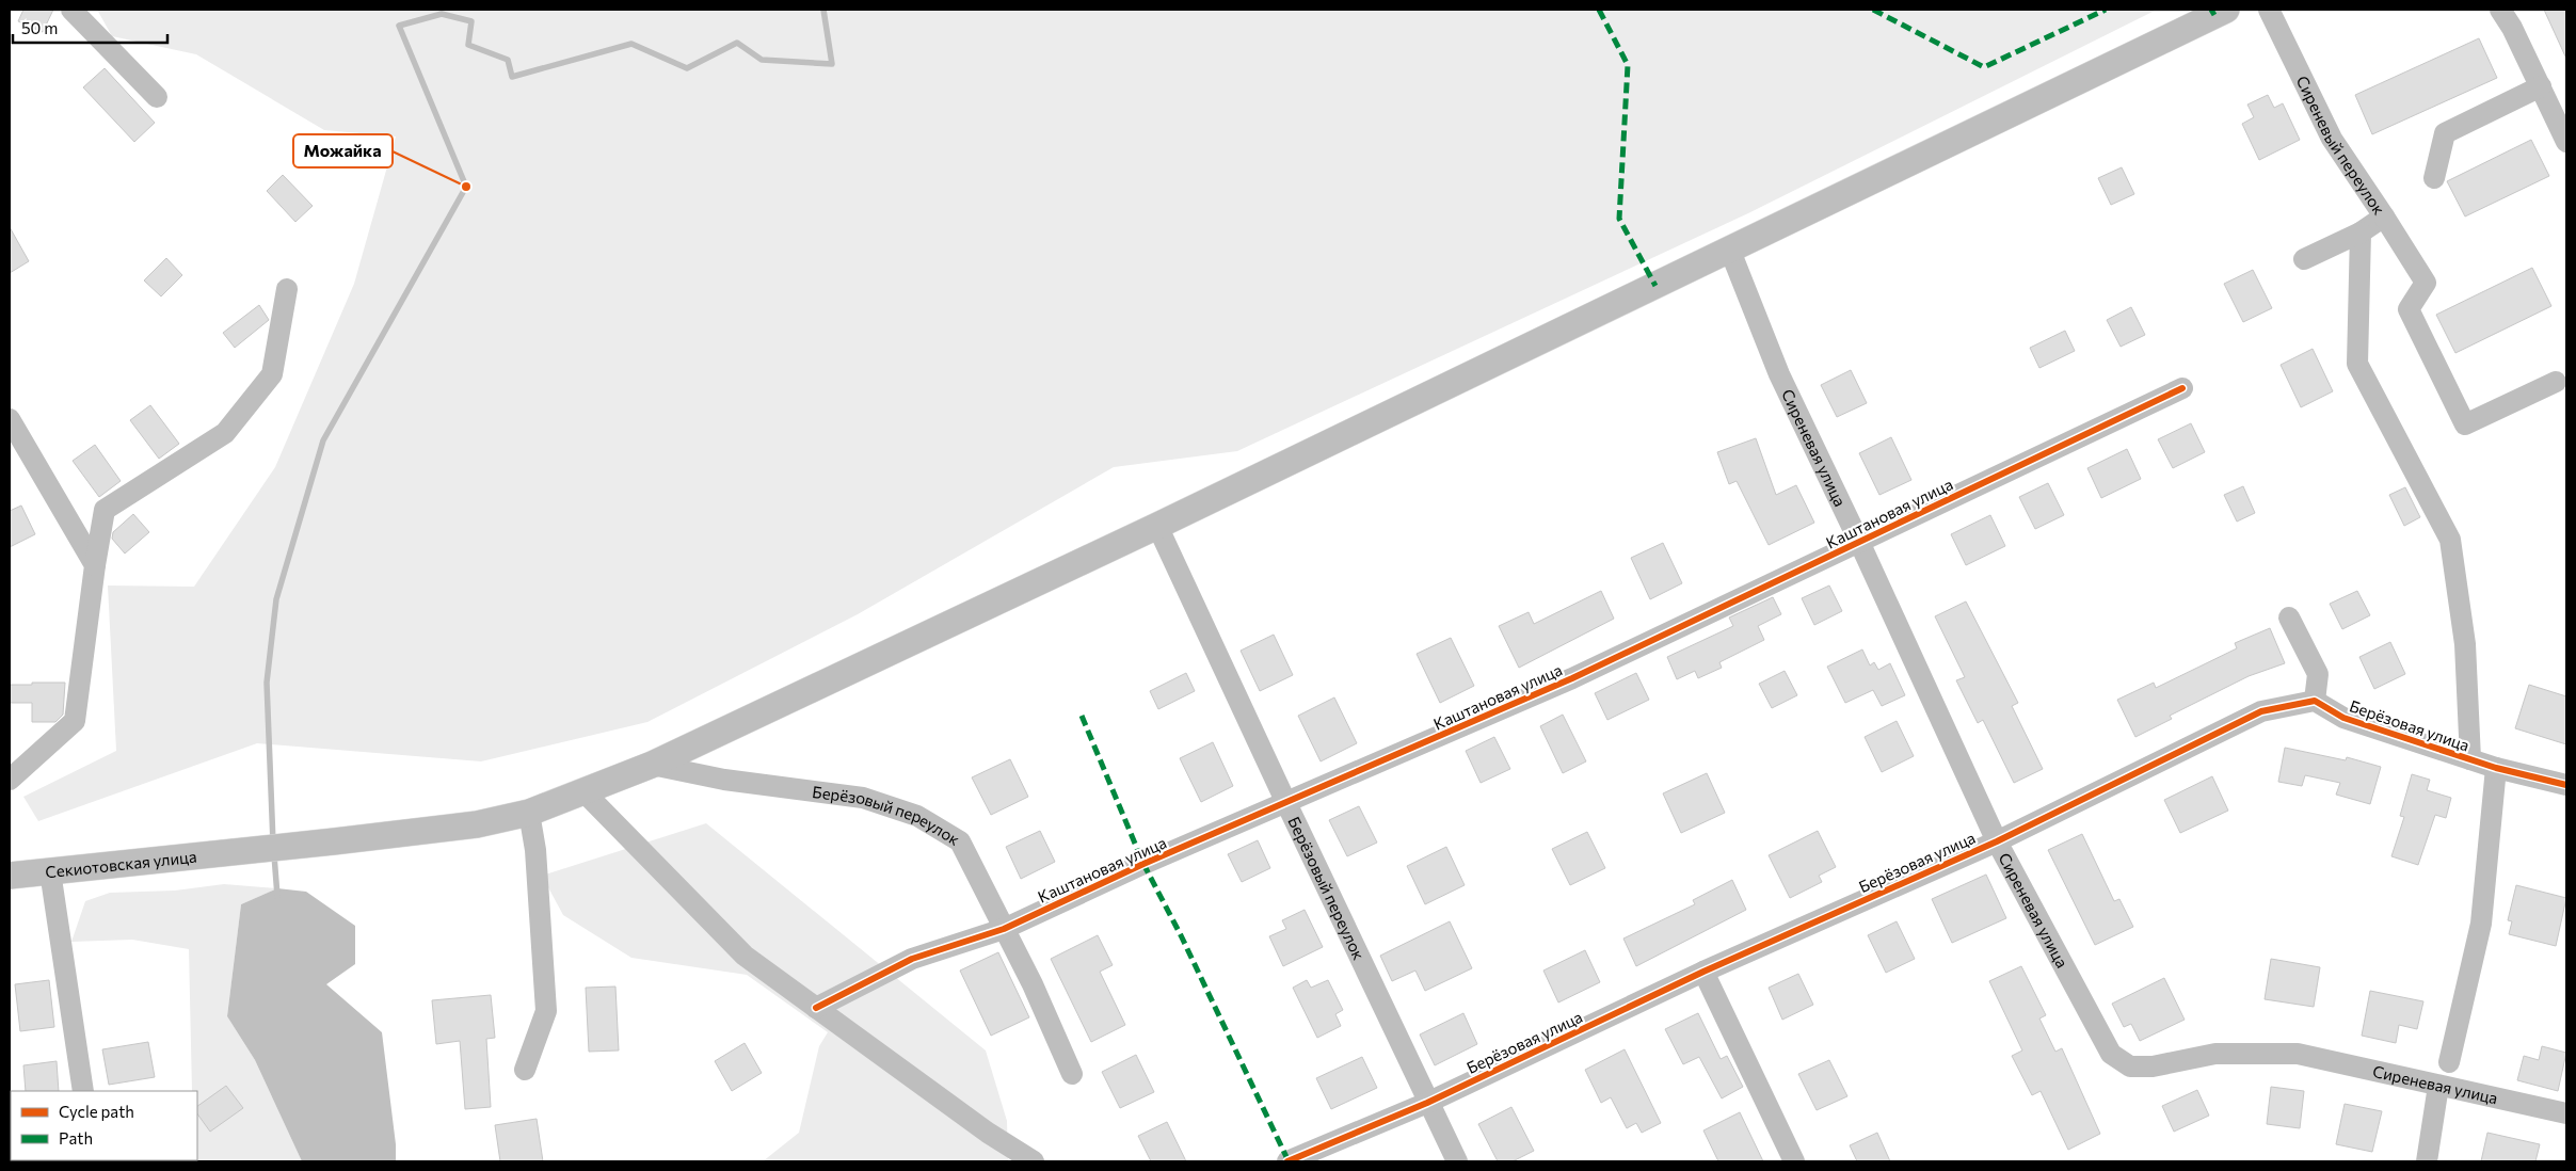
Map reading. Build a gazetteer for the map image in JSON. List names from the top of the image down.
{
  "streets": {
    "main road": ["Секиотовская улица"],
    "street": [
      "Сиреневый переулок",
      "Сиреневая улица",
      "Каштановая улица",
      "Берёзовая улица",
      "Берёзовый переулок"
    ]
  },
  "crossings": [
    ["Сиреневый переулок", "Берёзовая улица"],
    ["Сиреневая улица", "Каштановая улица"],
    ["Сиреневая улица", "Берёзовая улица"],
    ["Сиреневая улица", "Секиотовская улица"],
    ["Каштановая улица", "Берёзовый переулок"],
    ["Берёзовая улица", "Берёзовый переулок"],
    ["Берёзовый переулок", "Секиотовская улица"]
  ],
  "places": ["Можайка"],
  "legend": ["Cycle path", "Path"],
  "scale_bar": "50 m"
}
